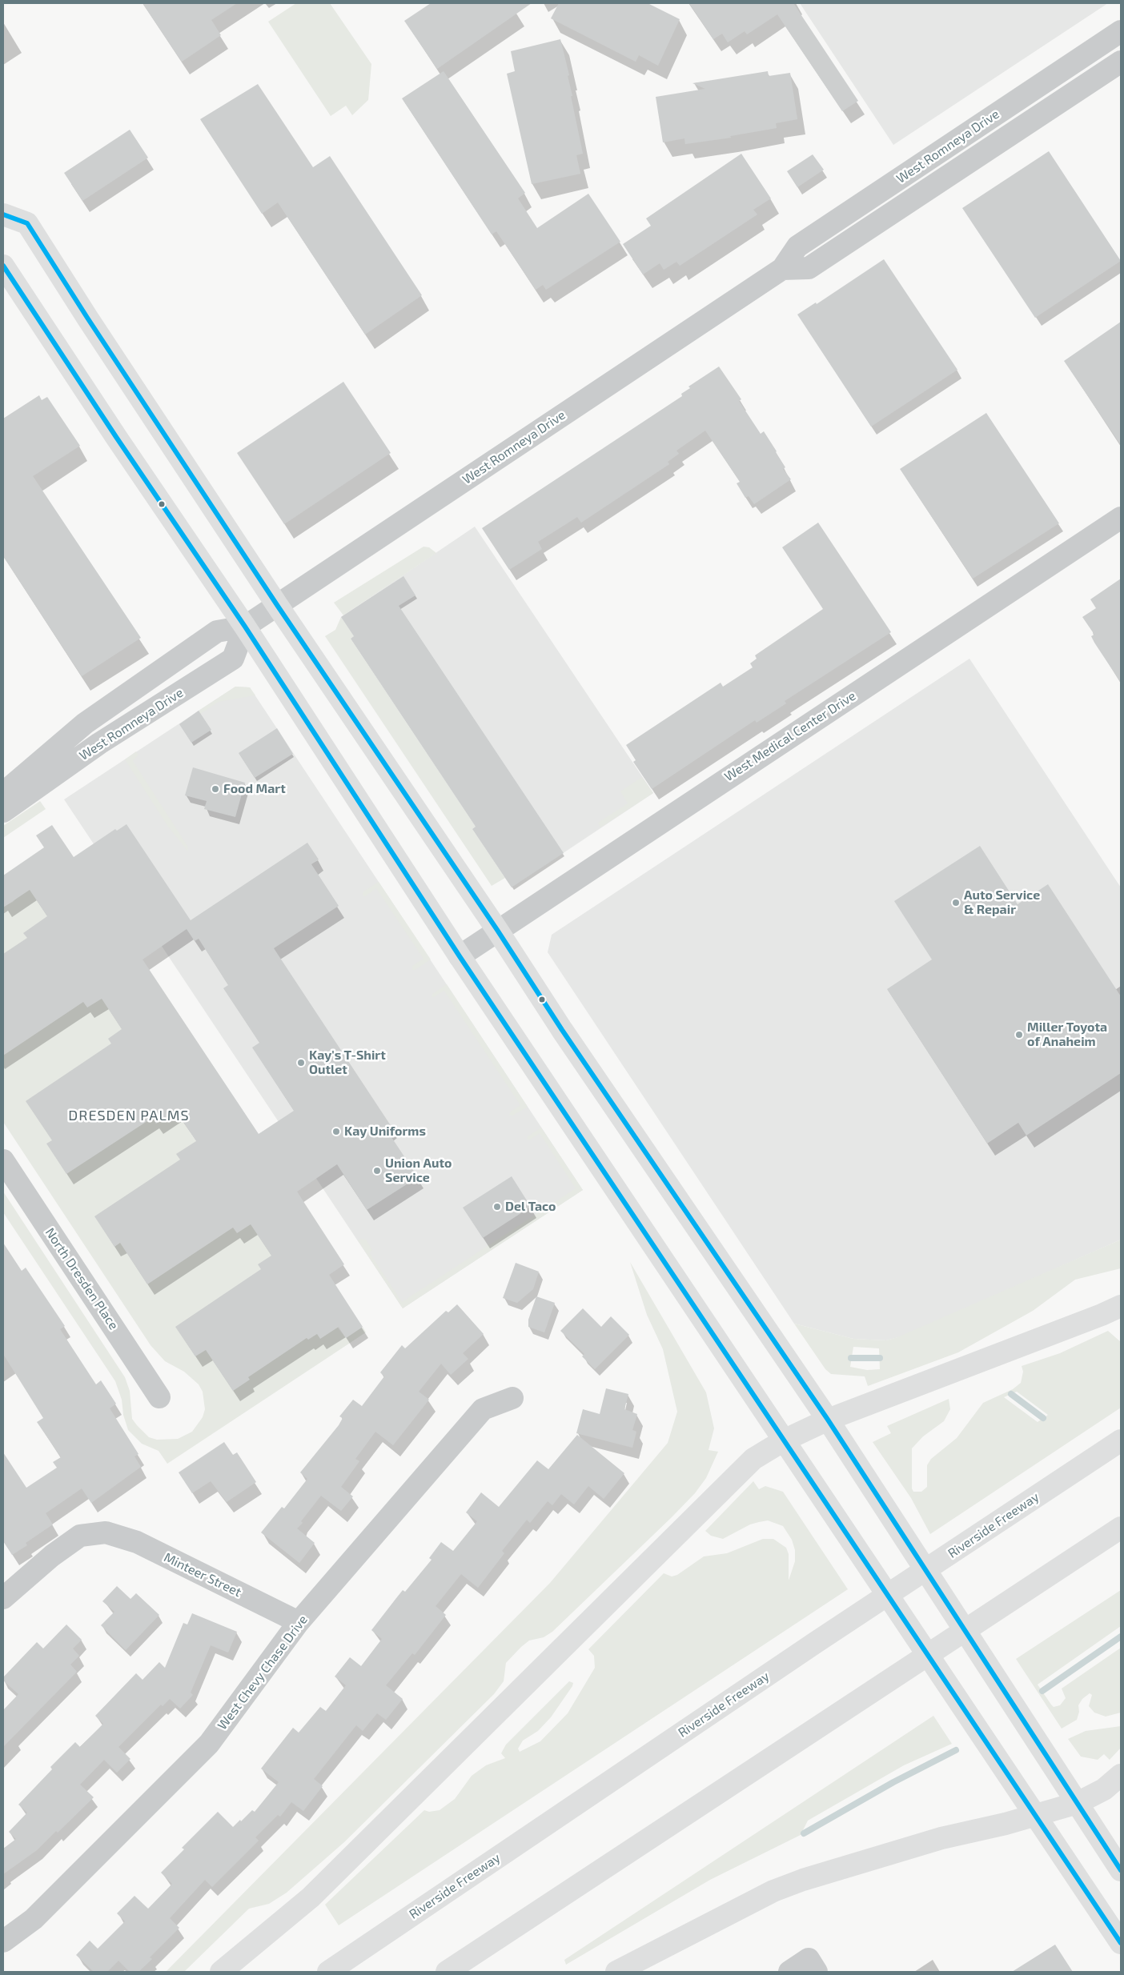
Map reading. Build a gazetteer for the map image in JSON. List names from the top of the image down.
{
  "streets": {
    "main road": ["Riverside Freeway"],
    "street": [
      "West Romneya Drive",
      "West Medical Center Drive",
      "North Dresden Place",
      "Minteer Street",
      "West Chevy Chase Drive"
    ]
  },
  "crossings": [
    ["Minteer Street", "West Chevy Chase Drive"]
  ],
  "districts": ["DRESDEN PALMS"],
  "places": [
    "Food Mart",
    "Auto Service & Repair",
    "Miller Toyota of Anaheim",
    "Kay's T-Shirt Outlet",
    "Kay Uniforms",
    "Union Auto Service",
    "Del Taco"
  ]
}
